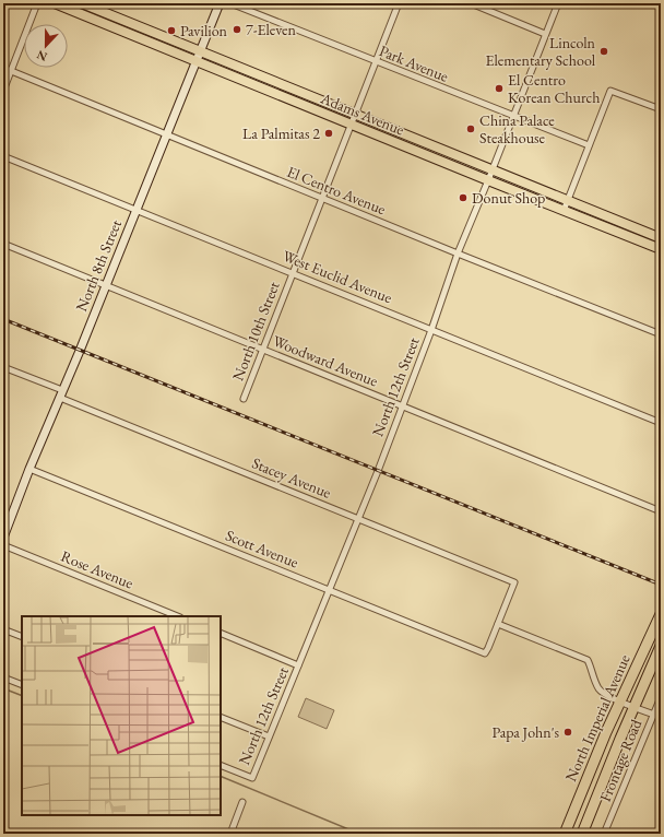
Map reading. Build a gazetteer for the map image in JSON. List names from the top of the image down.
{
  "streets": {
    "highway": ["North Imperial Avenue"],
    "main road": ["Adams Avenue"],
    "street": [
      "Park Avenue",
      "El Centro Avenue",
      "North 8th Street",
      "West Euclid Avenue",
      "North 10th Street",
      "Woodward Avenue",
      "North 12th Street",
      "Stacey Avenue",
      "Scott Avenue",
      "Rose Avenue",
      "Frontage Road"
    ]
  },
  "crossings": [
    ["Park Avenue", "North 10th Street"],
    ["Park Avenue", "North 12th Street"],
    ["Adams Avenue", "North 8th Street"],
    ["Adams Avenue", "North 10th Street"],
    ["Adams Avenue", "North 12th Street"],
    ["El Centro Avenue", "North 8th Street"],
    ["El Centro Avenue", "North 10th Street"],
    ["El Centro Avenue", "North 12th Street"],
    ["North 8th Street", "West Euclid Avenue"],
    ["North 8th Street", "Woodward Avenue"],
    ["North 8th Street", "Stacey Avenue"],
    ["North 8th Street", "Scott Avenue"],
    ["West Euclid Avenue", "North 10th Street"],
    ["West Euclid Avenue", "North 12th Street"],
    ["North 10th Street", "Woodward Avenue"],
    ["Woodward Avenue", "North 12th Street"],
    ["North 12th Street", "Stacey Avenue"],
    ["North 12th Street", "Scott Avenue"],
    ["Stacey Avenue", "Scott Avenue"]
  ],
  "places": [
    "7-Eleven",
    "Pavilion",
    "Lincoln Elementary School",
    "El Centro Korean Church",
    "China Palace Steakhouse",
    "La Palmitas 2",
    "Donut Shop",
    "Papa John's"
  ],
  "north": "bottom"
}
